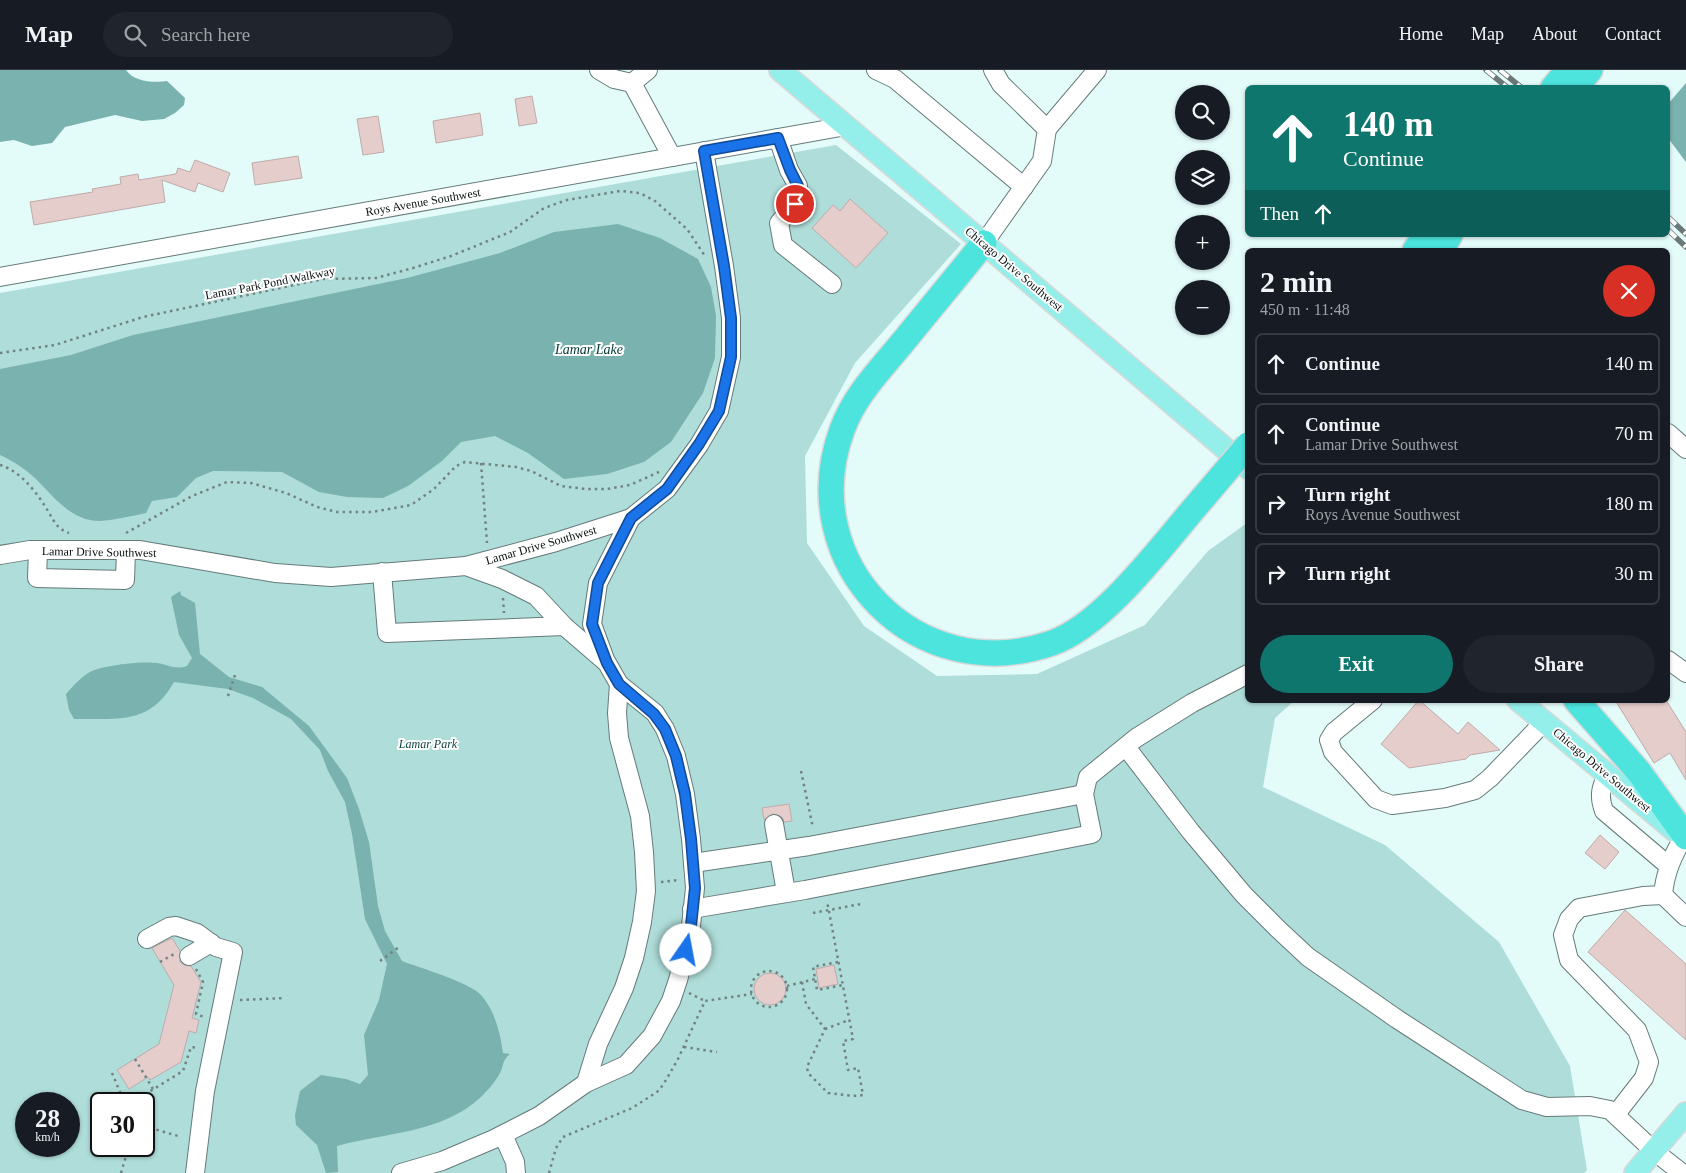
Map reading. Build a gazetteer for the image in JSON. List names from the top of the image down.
{
  "streets": {
    "main road": ["Chicago Drive Southwest"],
    "street": ["Roys Avenue Southwest", "Lamar Drive Southwest"],
    "path": ["Lamar Park Pond Walkway"]
  },
  "crossings": [
    ["Roys Avenue Southwest", "Chicago Drive Southwest"],
    ["Roys Avenue Southwest", "Lamar Drive Southwest"]
  ],
  "water": ["Lamar Lake"],
  "parks": ["Lamar Park"],
  "page": {
    "header": "Map",
    "search": "Search here",
    "nav": [
      "Home",
      "Map",
      "About",
      "Contact"
    ],
    "map_buttons": ["+", "−"],
    "turn": ["140 m", "Continue"],
    "then": "Then",
    "heading": ["2 min", "450 m · 11:48"],
    "list": [
      {
        "name": "Continue",
        "value": "140 m"
      },
      {
        "name": "Continue",
        "note": "Lamar Drive Southwest",
        "value": "70 m"
      },
      {
        "name": "Turn right",
        "note": "Roys Avenue Southwest",
        "value": "180 m"
      },
      {
        "name": "Turn right",
        "value": "30 m"
      }
    ],
    "buttons": ["Exit", "Share"],
    "speed": "28 km/h",
    "limit": "30"
  }
}
